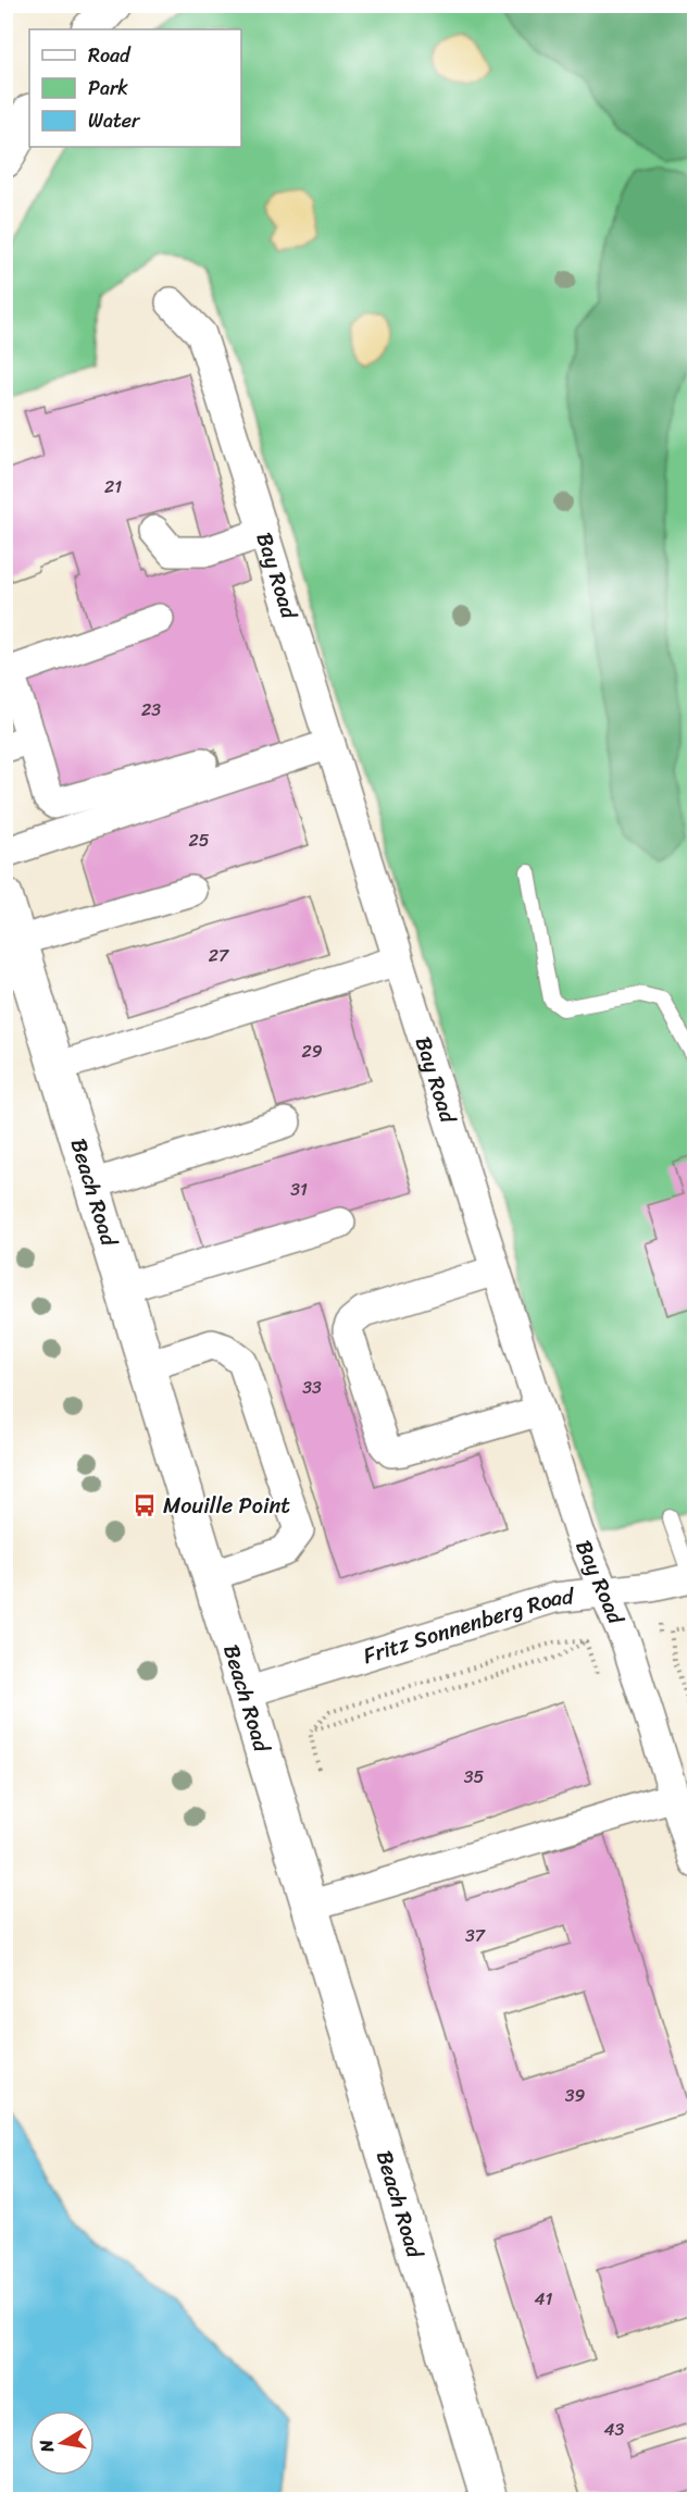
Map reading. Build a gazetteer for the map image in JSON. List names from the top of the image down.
{
  "streets": {
    "street": ["Bay Road", "Beach Road", "Fritz Sonnenberg Road"]
  },
  "crossings": [
    ["Bay Road", "Fritz Sonnenberg Road"],
    ["Beach Road", "Fritz Sonnenberg Road"]
  ],
  "places": {
    "bus stop": ["Mouille Point"]
  },
  "house_numbers": [
    "21",
    "23",
    "25",
    "27",
    "29",
    "31",
    "33",
    "35",
    "37",
    "39",
    "41",
    "43"
  ],
  "legend": ["Road", "Park", "Water"],
  "north": "left"
}
